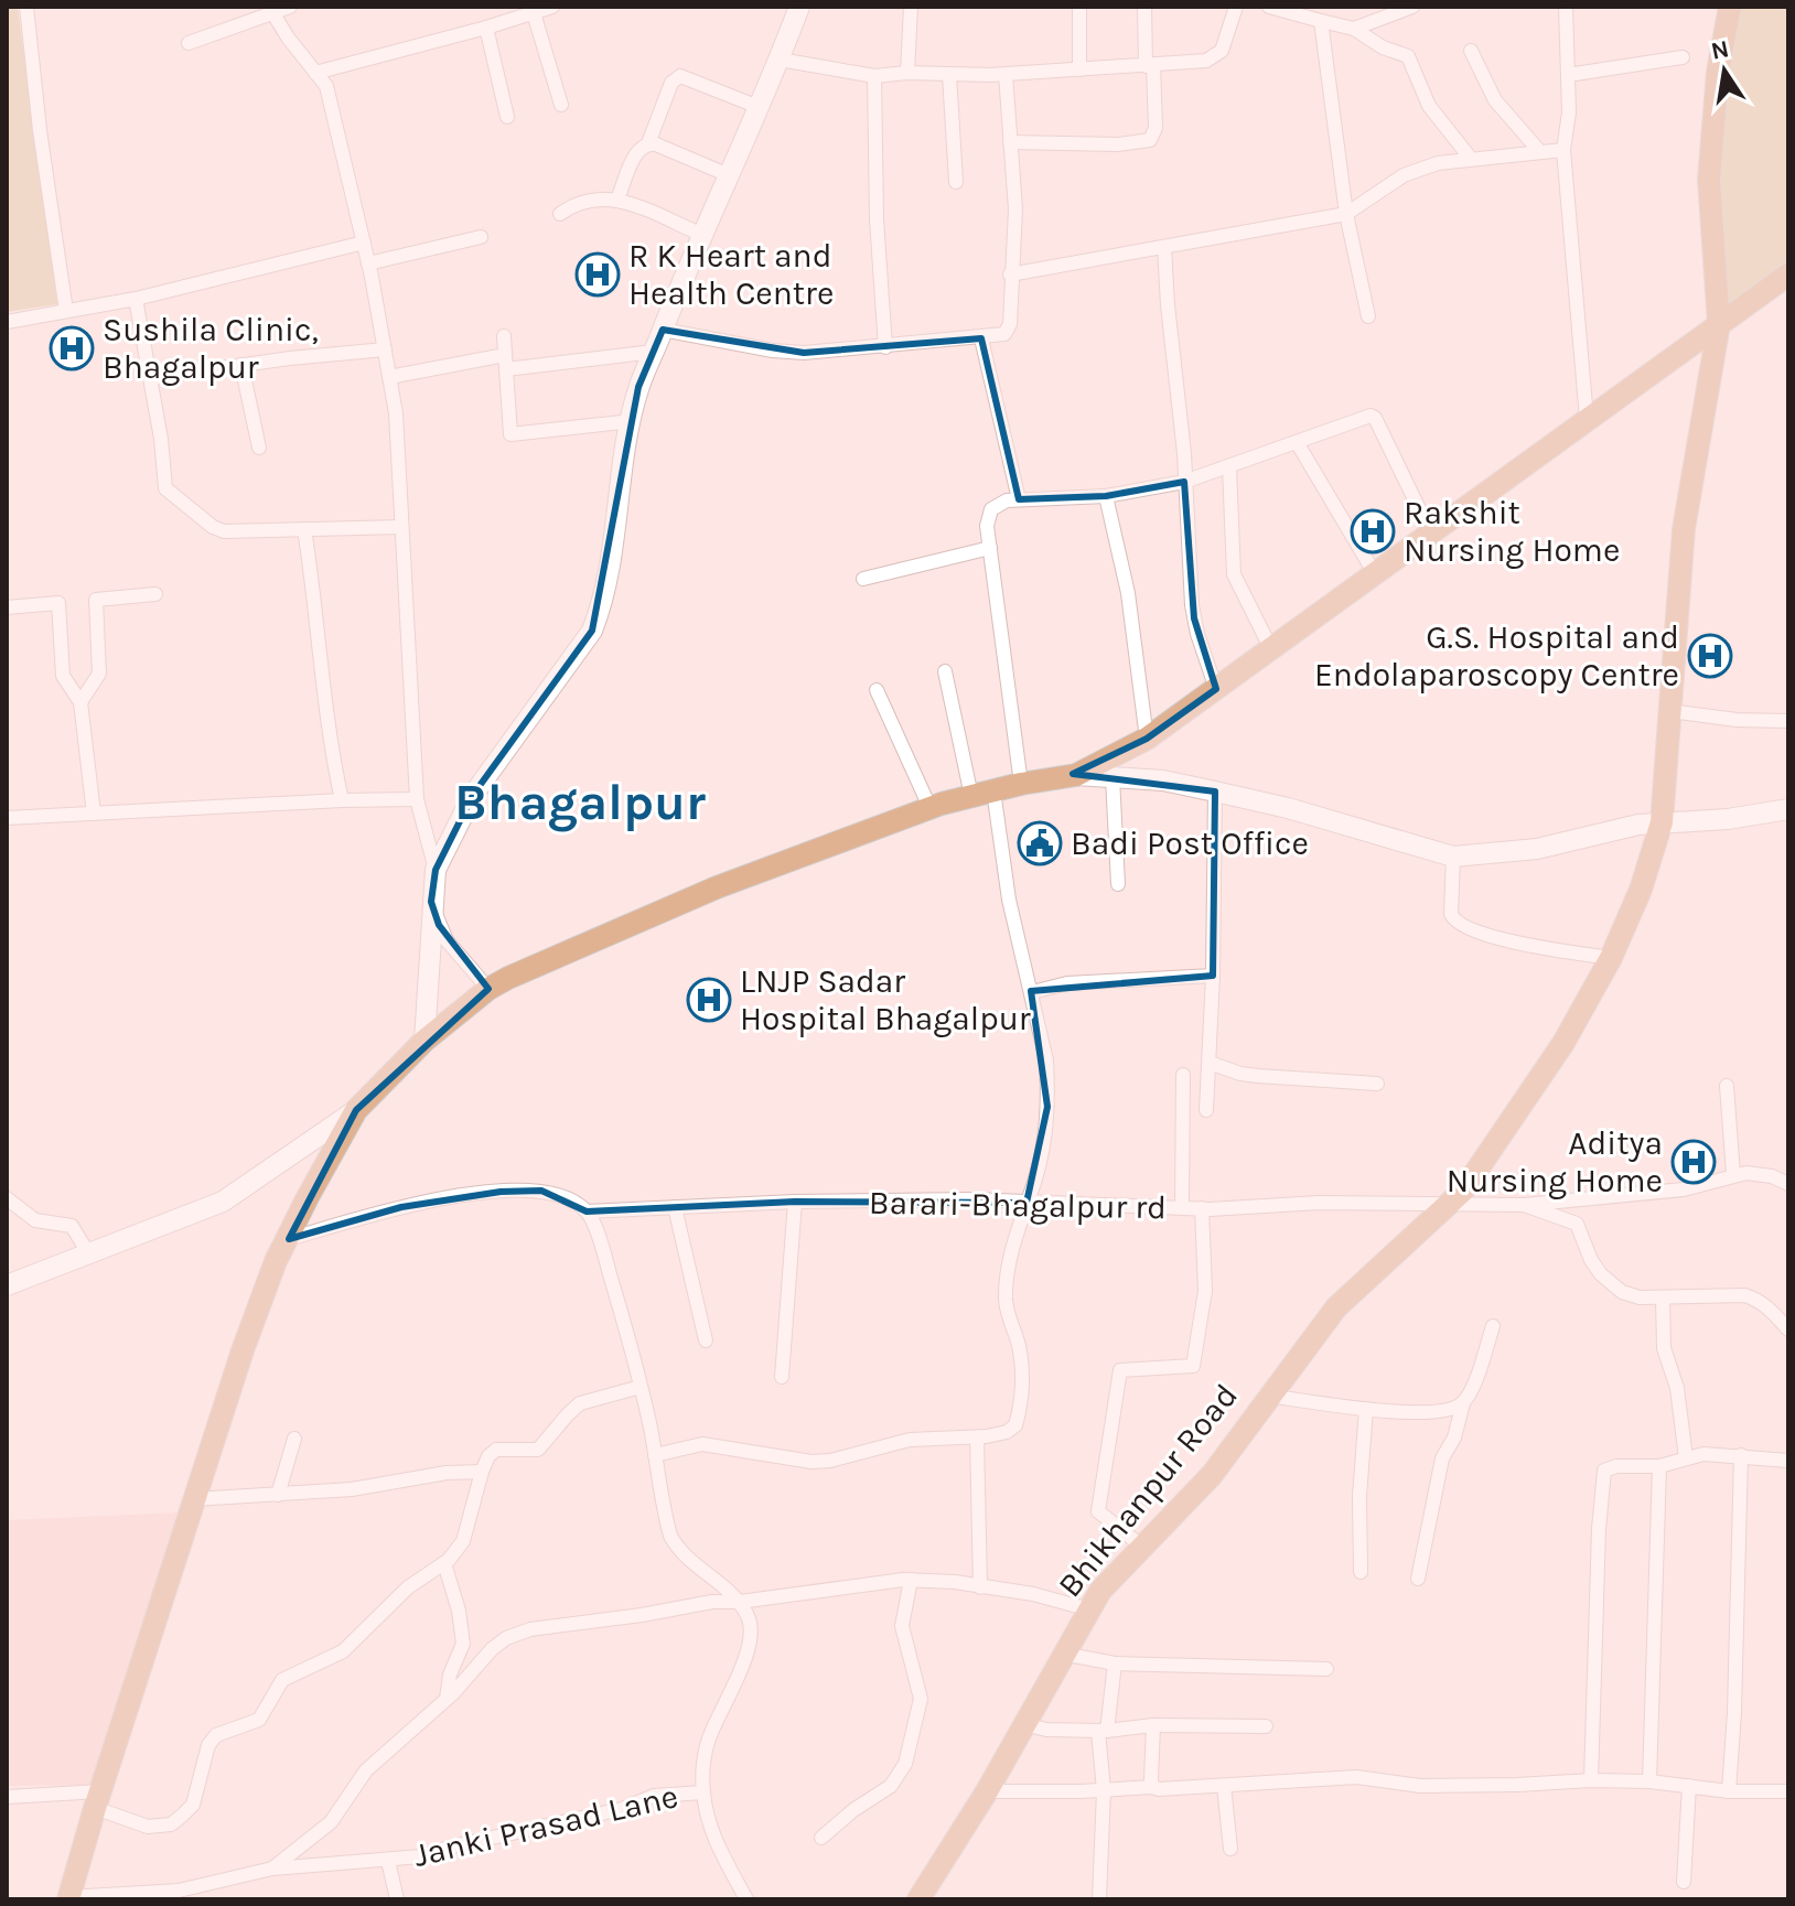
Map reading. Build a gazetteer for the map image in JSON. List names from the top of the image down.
{
  "streets": {
    "main road": ["Bhikhanpur Road"],
    "street": ["Barari-Bhagalpur rd", "Janki Prasad Lane"]
  },
  "crossings": [
    ["Barari-Bhagalpur rd", "Bhikhanpur Road"]
  ],
  "districts": ["Bhagalpur"],
  "places": {
    "hospital": [
      "R K Heart and Health Centre",
      "Sushila Clinic, Bhagalpur",
      "Rakshit Nursing Home",
      "G.S. Hospital and Endolaparoscopy Centre",
      "LNJP Sadar Hospital Bhagalpur",
      "Aditya Nursing Home"
    ],
    "public building": ["Badi Post Office"]
  },
  "north": "top"
}
